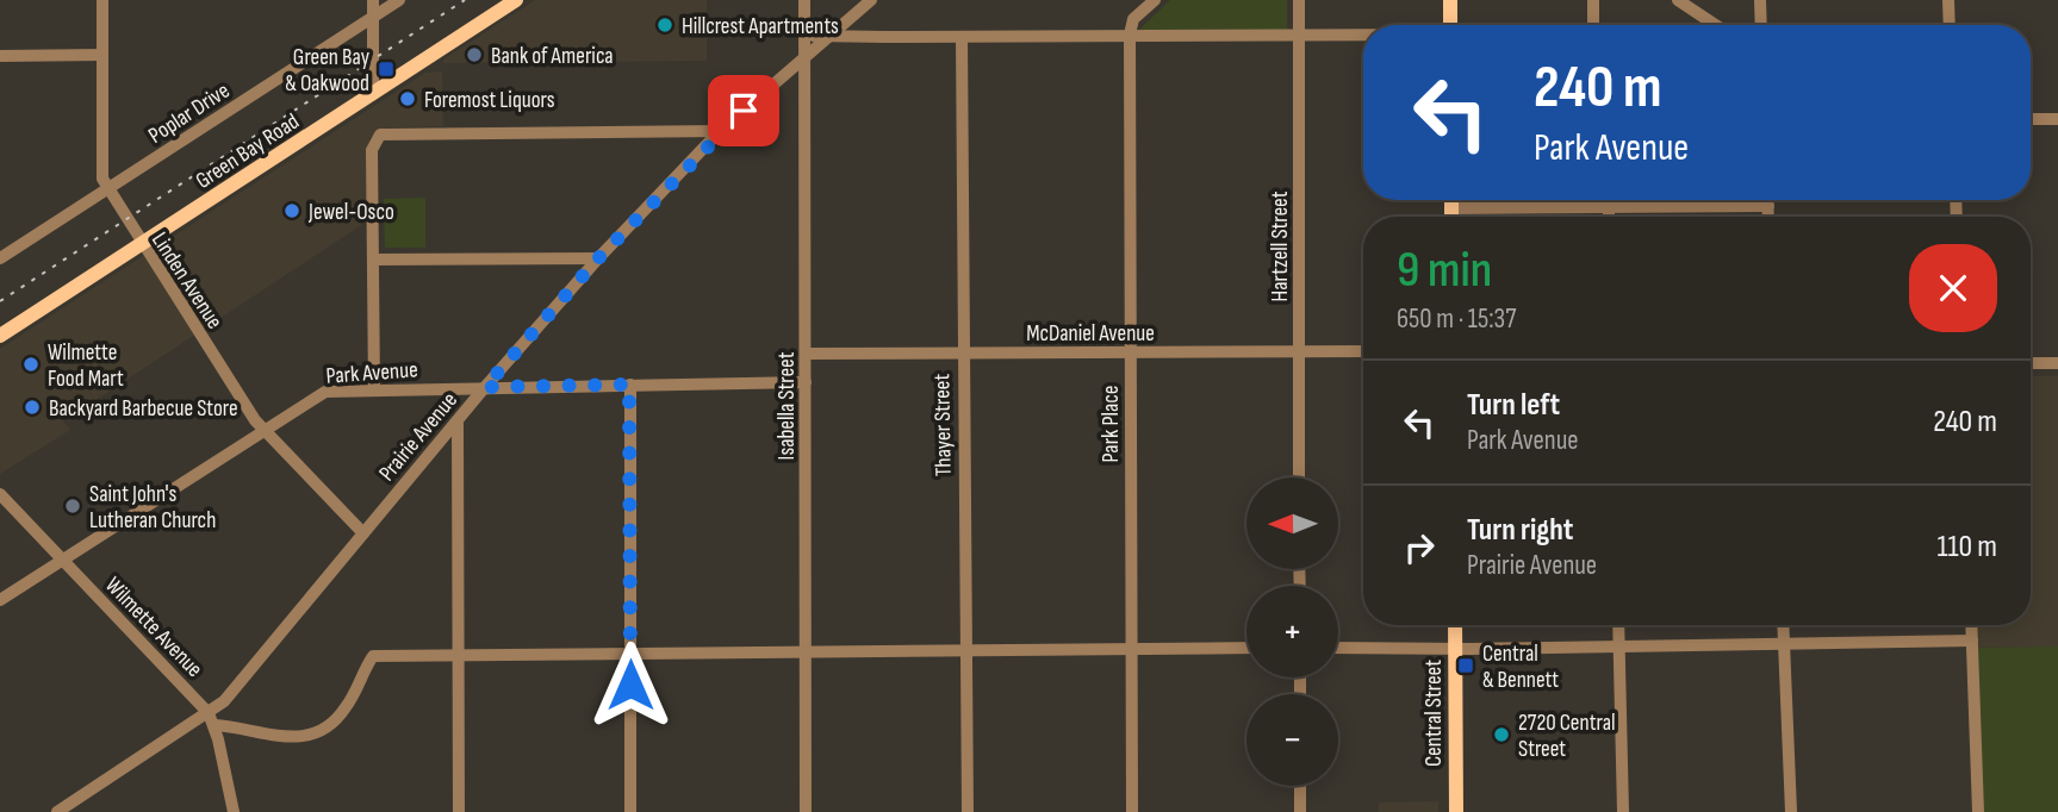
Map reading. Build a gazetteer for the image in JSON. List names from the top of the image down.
{
  "streets": {
    "main road": ["Green Bay Road", "Central Street"],
    "street": [
      "Poplar Drive",
      "Hartzell Street",
      "Linden Avenue",
      "McDaniel Avenue",
      "Park Avenue",
      "Isabella Street",
      "Park Place",
      "Thayer Street",
      "Prairie Avenue",
      "Wilmette Avenue"
    ]
  },
  "crossings": [
    ["Poplar Drive", "Linden Avenue"],
    ["Green Bay Road", "Linden Avenue"],
    ["Hartzell Street", "McDaniel Avenue"],
    ["Linden Avenue", "Park Avenue"],
    ["Linden Avenue", "Prairie Avenue"],
    ["McDaniel Avenue", "Isabella Street"],
    ["McDaniel Avenue", "Park Place"],
    ["McDaniel Avenue", "Thayer Street"],
    ["Park Avenue", "Isabella Street"],
    ["Park Avenue", "Prairie Avenue"],
    ["Park Avenue", "Wilmette Avenue"],
    ["Isabella Street", "Prairie Avenue"],
    ["Prairie Avenue", "Wilmette Avenue"]
  ],
  "places": {
    "other": [
      "Hillcrest Apartments",
      "Bank of America",
      "Foremost Liquors",
      "Jewel-Osco",
      "Wilmette Food Mart",
      "Backyard Barbecue Store",
      "Saint John's Lutheran Church",
      "2720 Central Street"
    ],
    "transit": ["Green Bay & Oakwood", "Central & Bennett"]
  },
  "north": "left",
  "page": {
    "turn": ["240 m", "Park Avenue"],
    "heading": ["9 min", "650 m · 15:37"],
    "list": [
      {
        "name": "Turn left",
        "note": "Park Avenue",
        "value": "240 m"
      },
      {
        "name": "Turn right",
        "note": "Prairie Avenue",
        "value": "110 m"
      }
    ],
    "map_buttons": ["+", "−"]
  }
}
